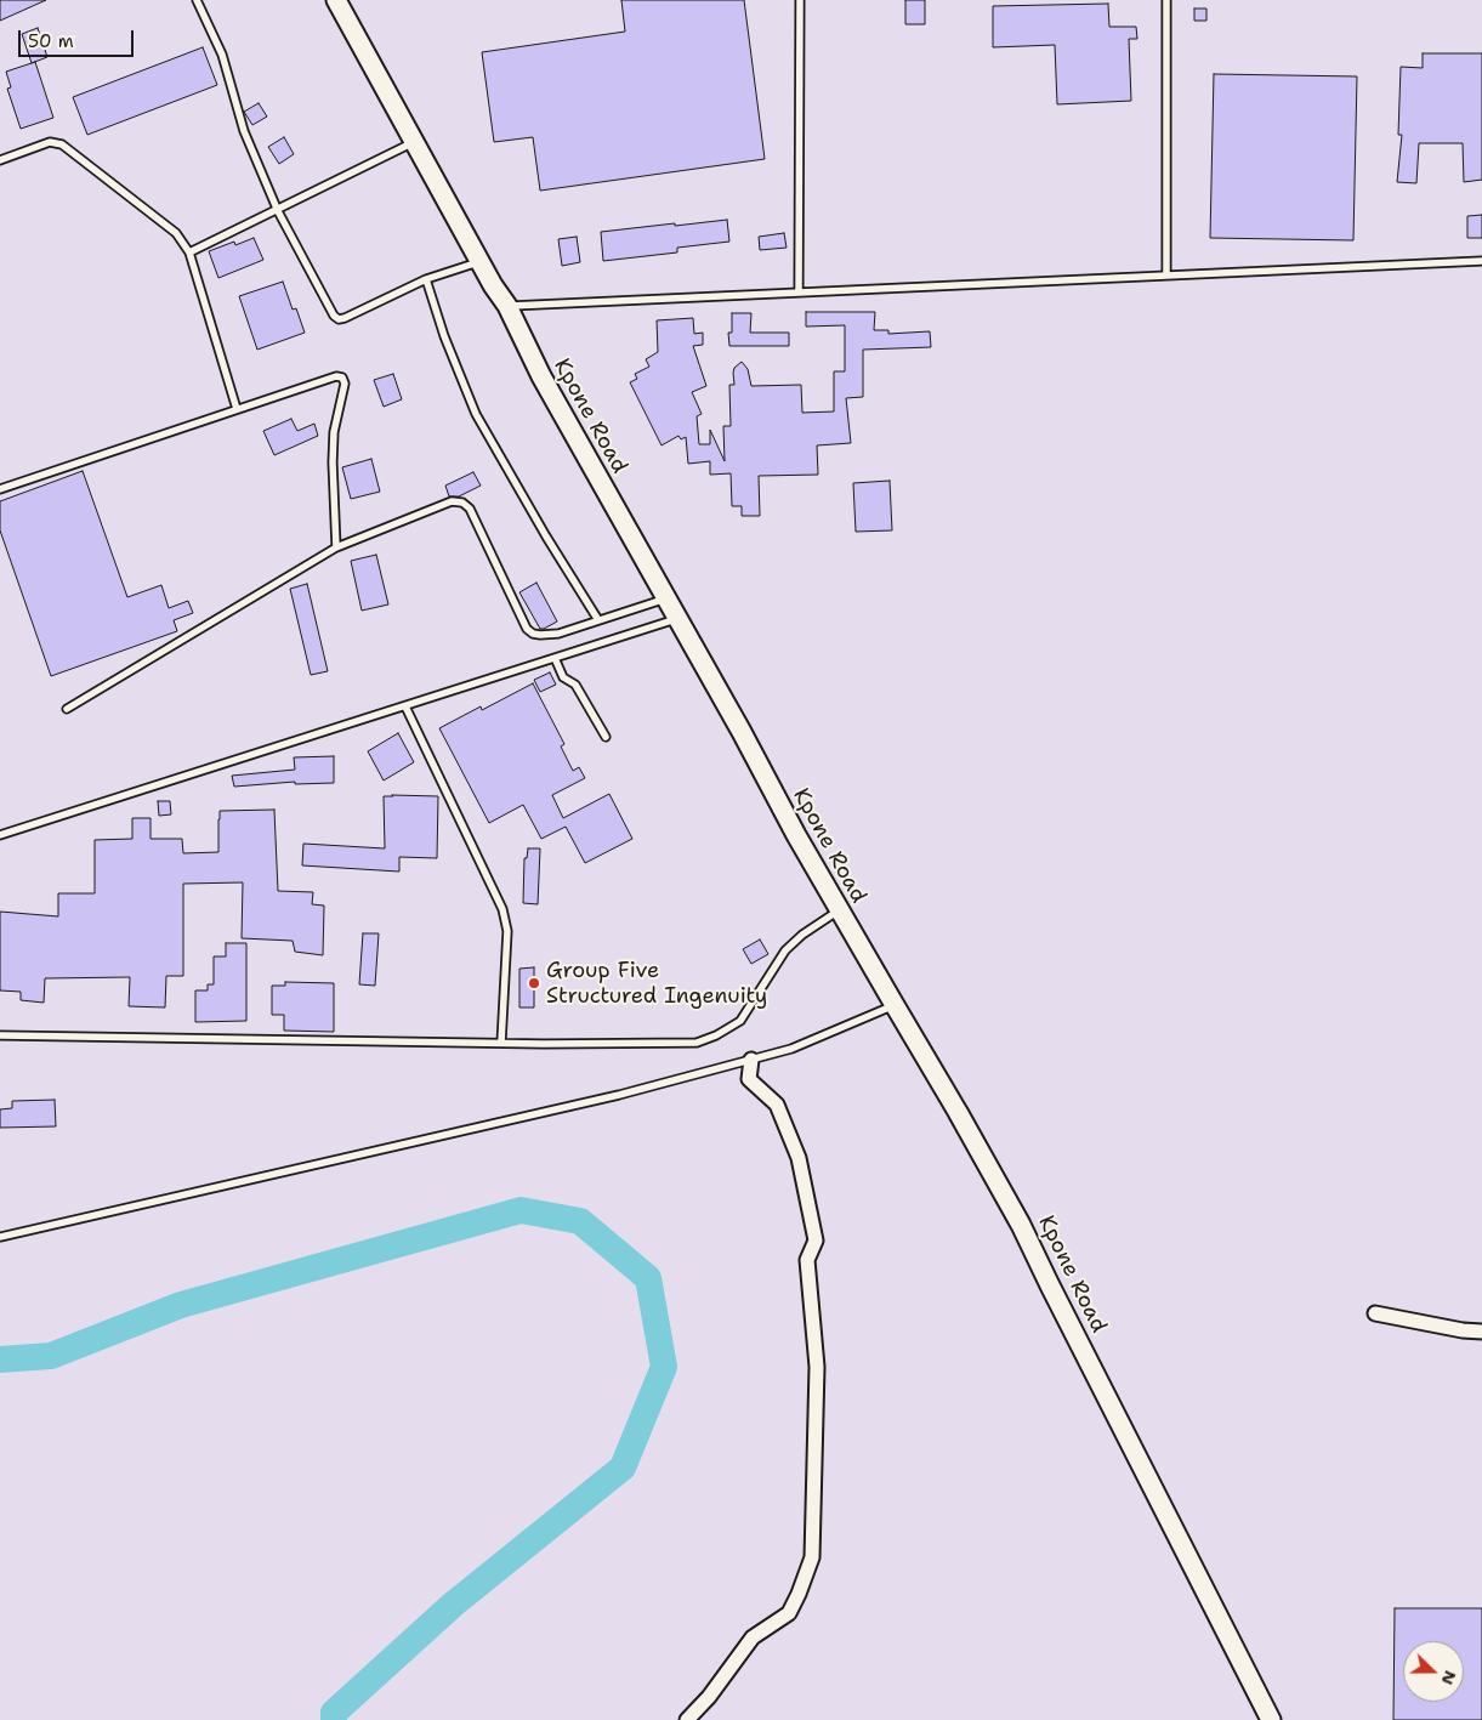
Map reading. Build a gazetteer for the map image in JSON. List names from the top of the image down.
{
  "streets": {
    "main road": ["Kpone Road"]
  },
  "places": ["Group Five Structured Ingenuity"],
  "scale_bar": "50 m",
  "north": "right"
}
